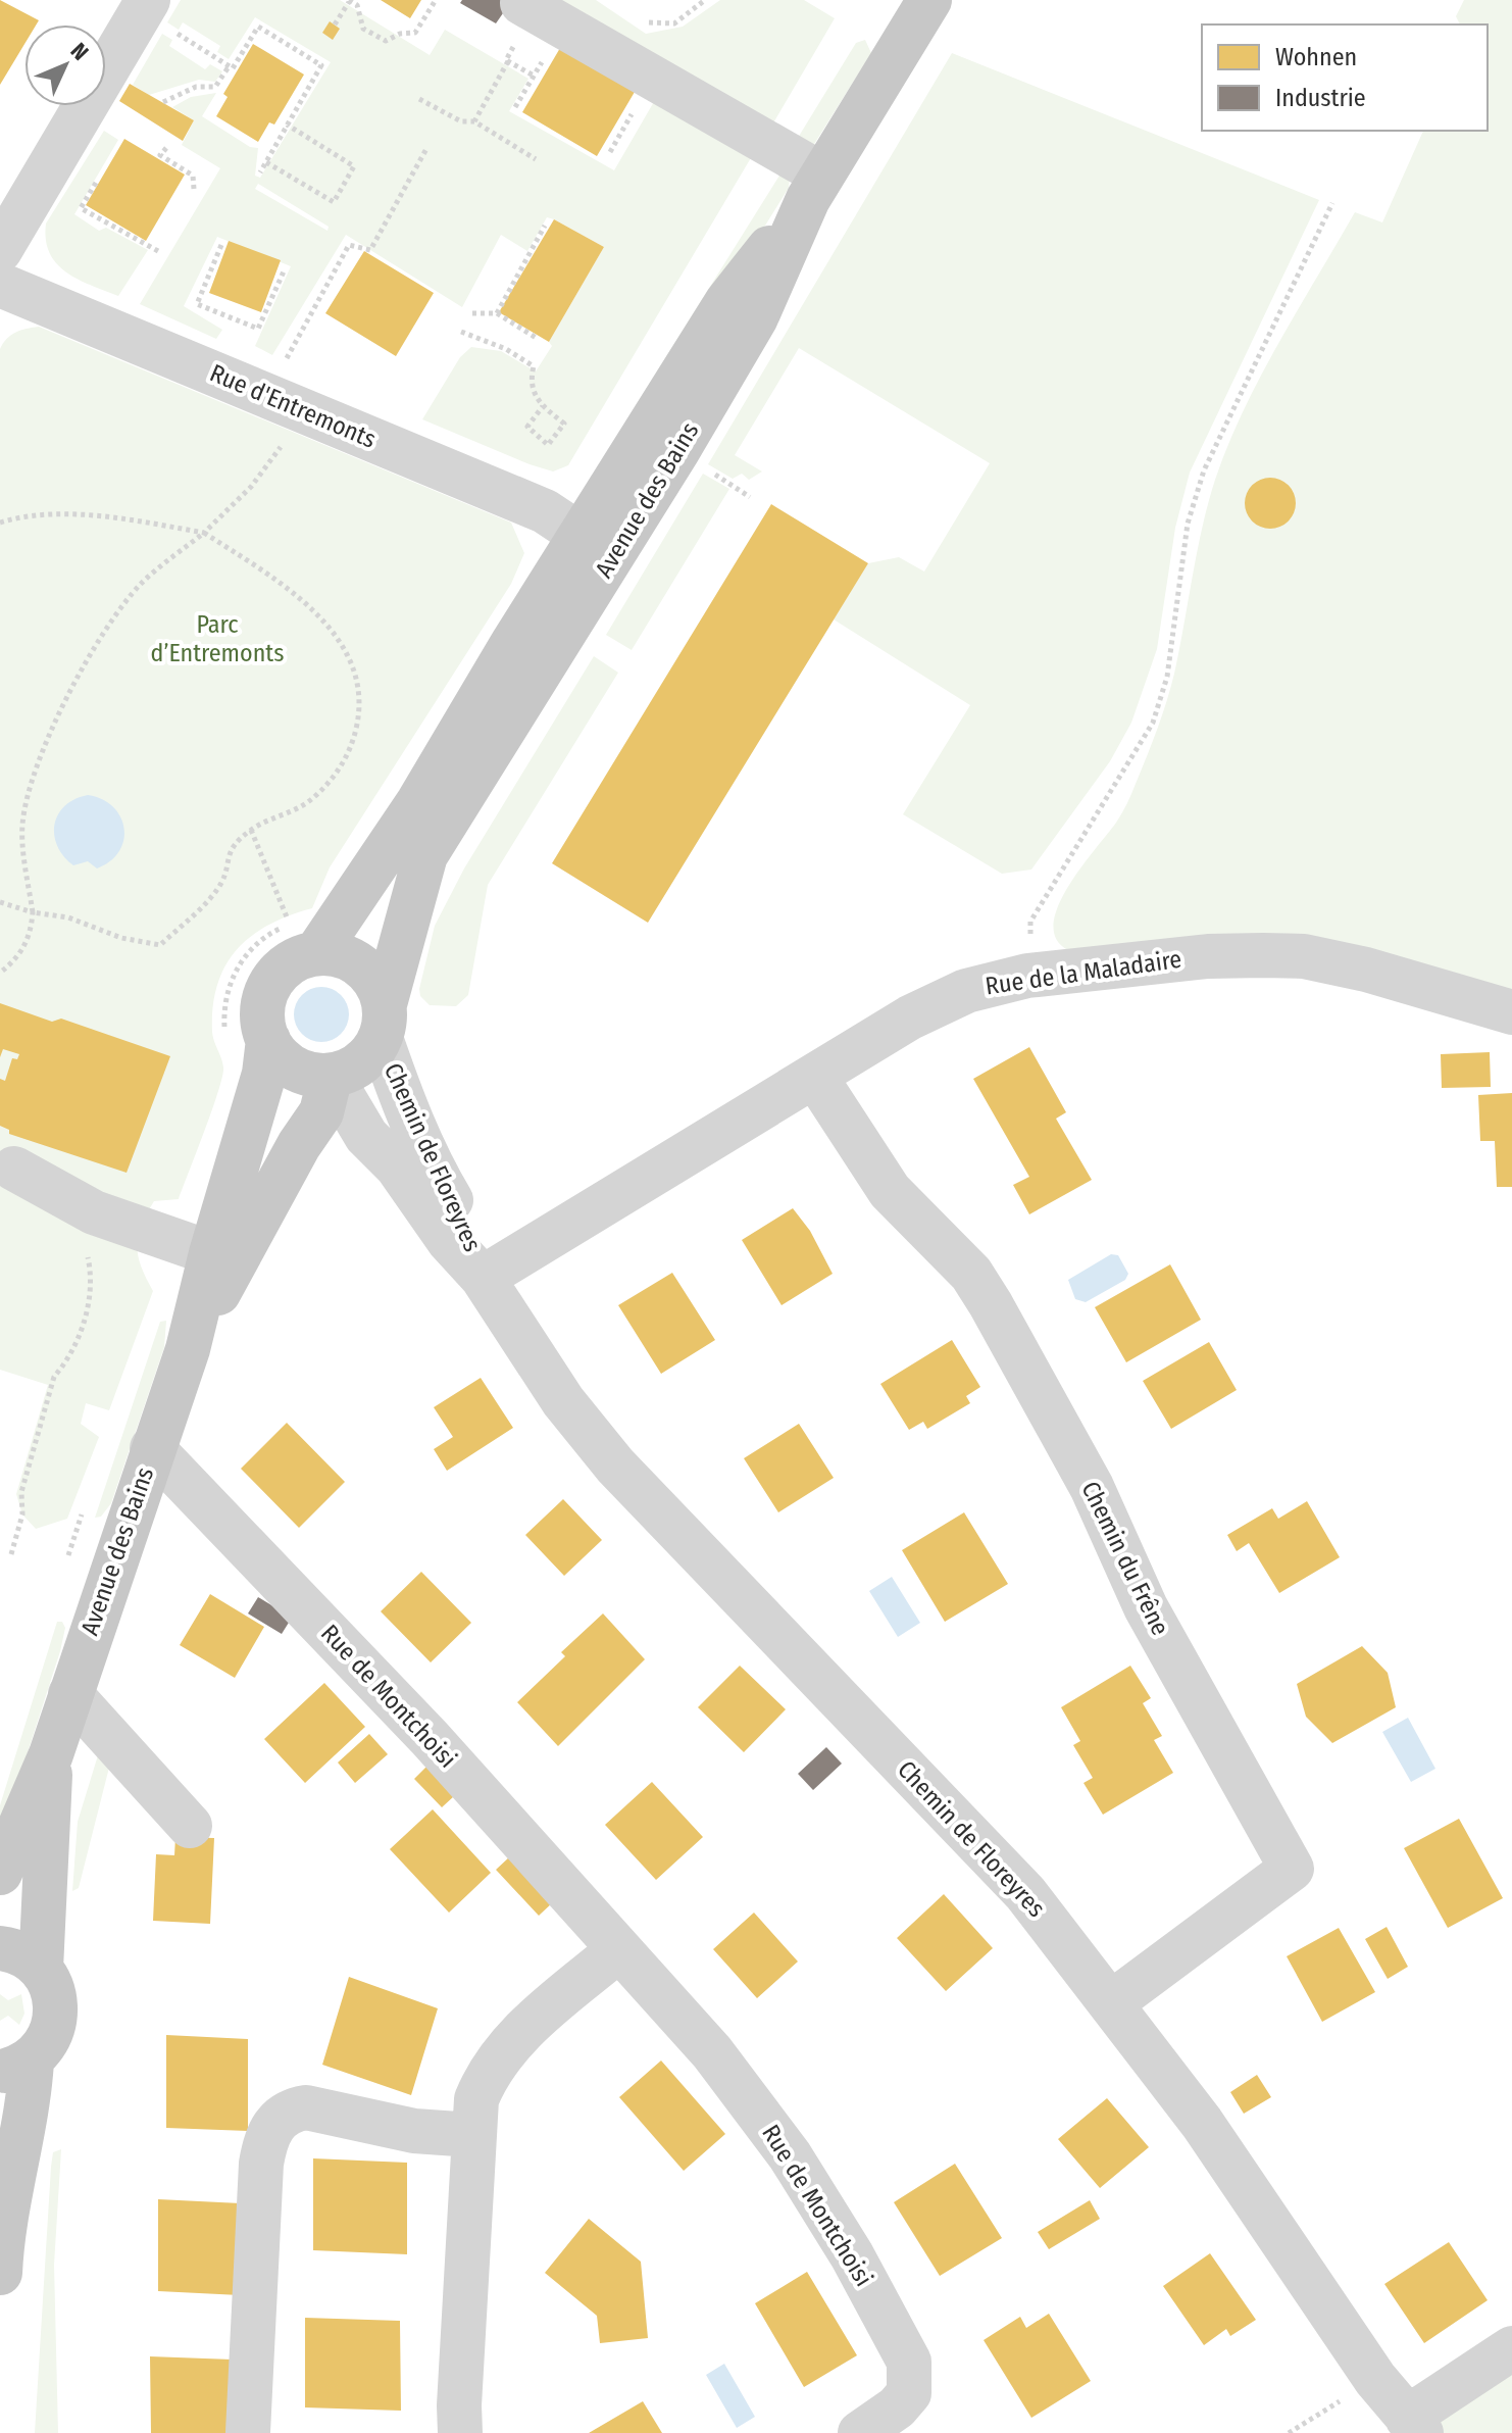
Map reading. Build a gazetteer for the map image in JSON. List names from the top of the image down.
{
  "streets": {
    "main road": ["Avenue des Bains"],
    "street": [
      "Rue d'Entremonts",
      "Rue de la Maladaire",
      "Chemin de Floreyres",
      "Chemin du Frêne",
      "Rue de Montchoisi"
    ]
  },
  "crossings": [
    ["Rue d'Entremonts", "Avenue des Bains"],
    ["Avenue des Bains", "Chemin de Floreyres"],
    ["Avenue des Bains", "Rue de Montchoisi"],
    ["Rue de la Maladaire", "Chemin de Floreyres"],
    ["Rue de la Maladaire", "Chemin du Frêne"],
    ["Chemin de Floreyres", "Chemin du Frêne"]
  ],
  "parks": ["Parc d’Entremonts"],
  "legend": ["Wohnen", "Industrie"],
  "north": "top right"
}
